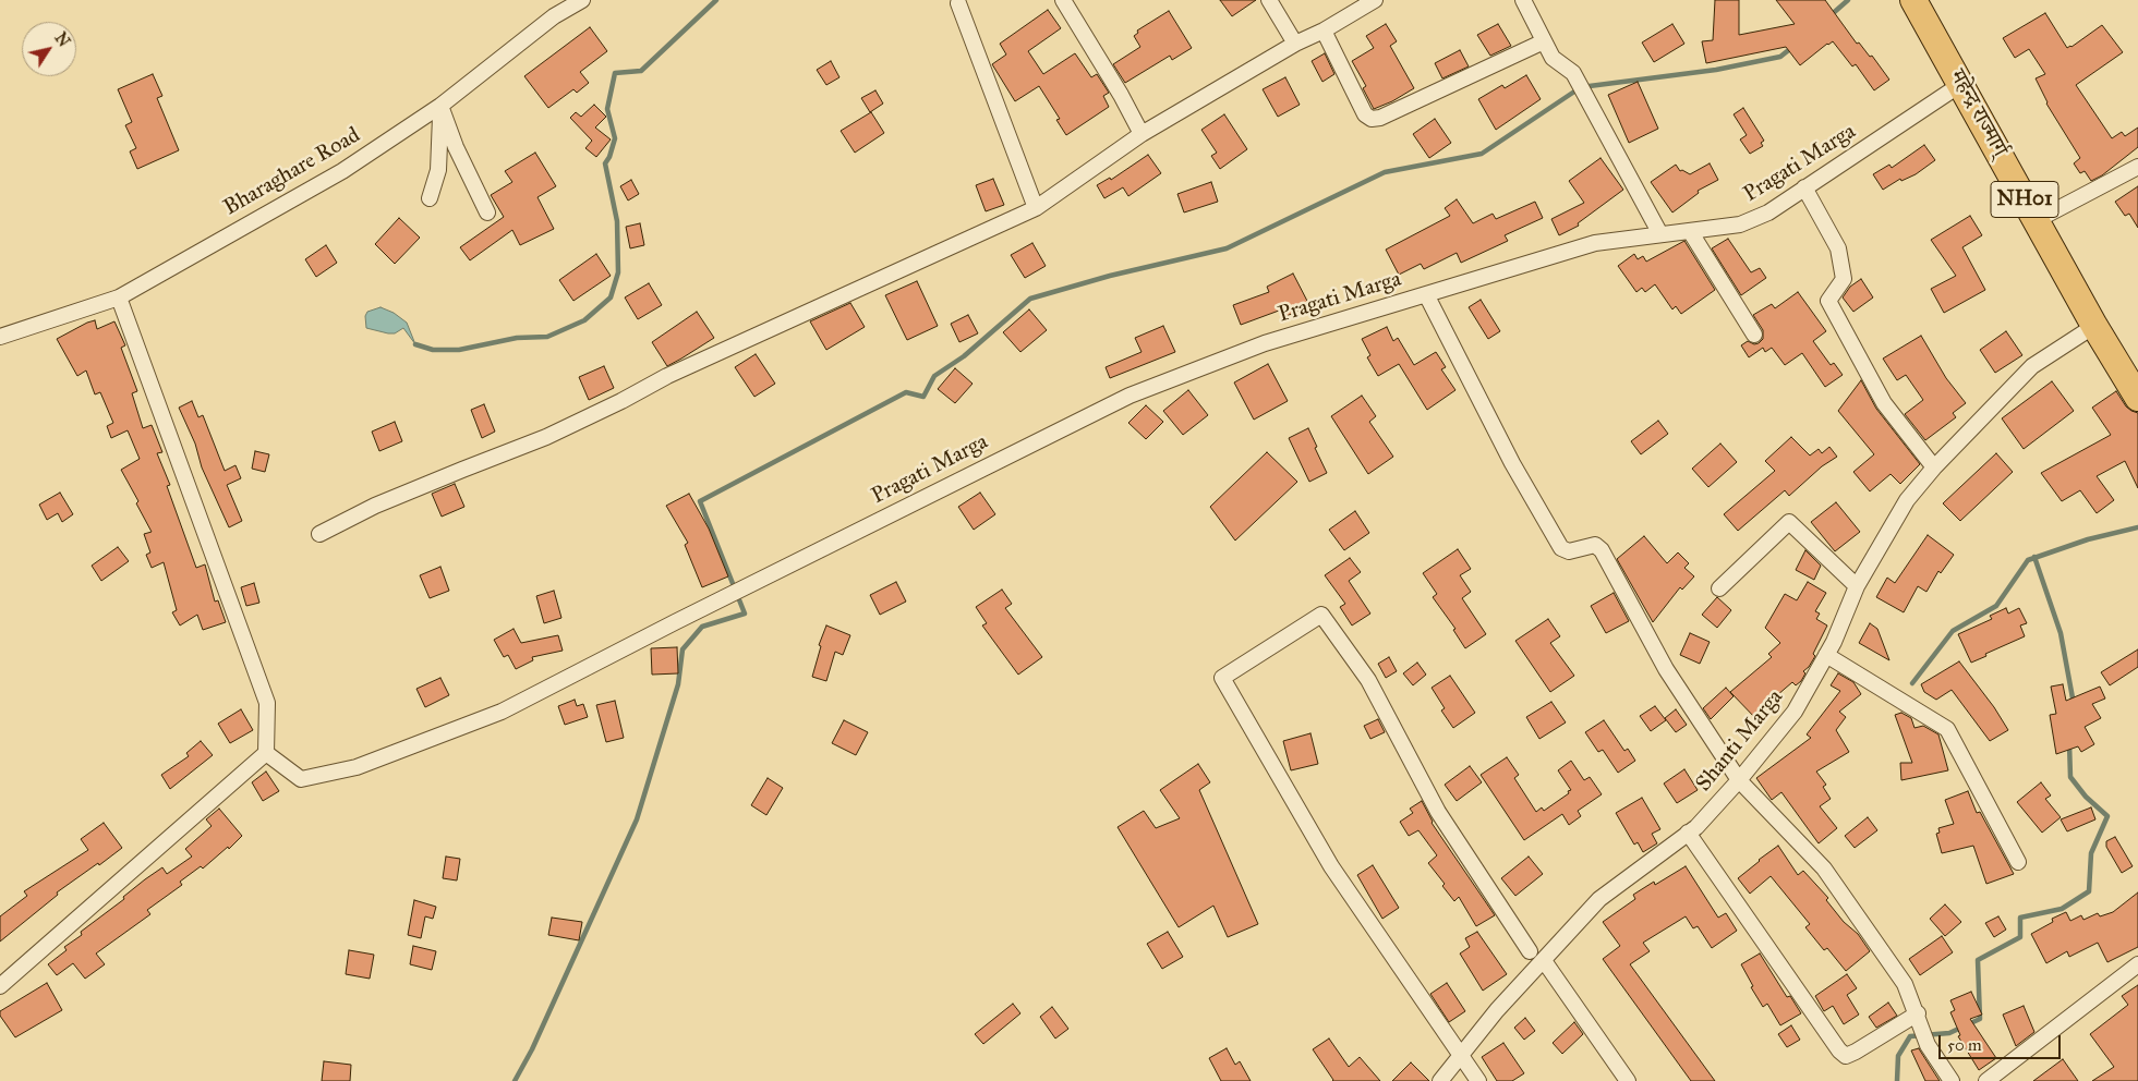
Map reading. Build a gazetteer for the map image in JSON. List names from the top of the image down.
{
  "streets": {
    "highway": ["महेन्द्र राज्मार्ग्", "NH01"],
    "street": ["Pragati Marga", "Bharaghare Road", "Shanti Marga"]
  },
  "crossings": [
    ["महेन्द्र राज्मार्ग्", "Pragati Marga"],
    ["महेन्द्र राज्मार्ग्", "Shanti Marga"]
  ],
  "scale_bar": "50 m",
  "north": "top right"
}
